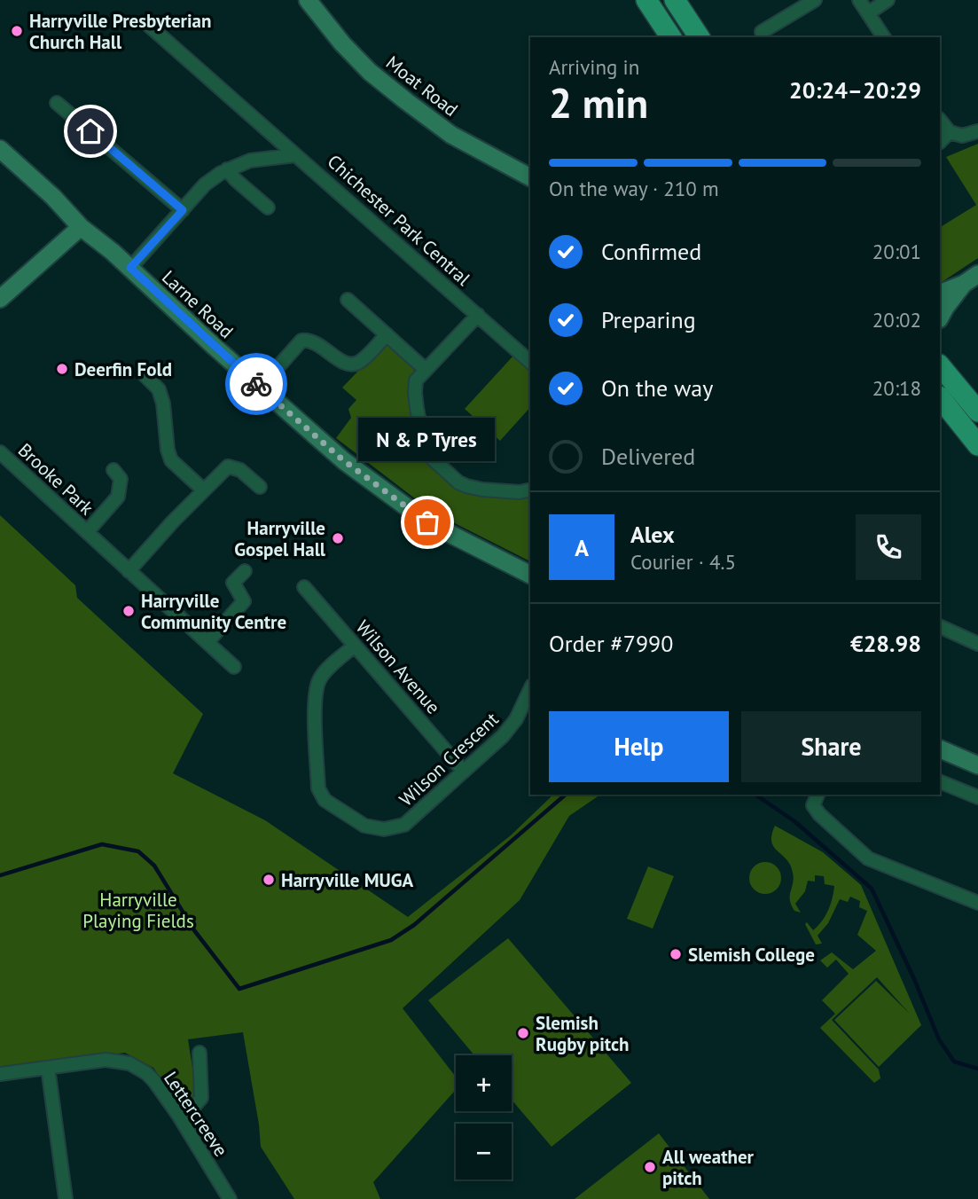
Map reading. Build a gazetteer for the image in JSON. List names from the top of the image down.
{
  "streets": {
    "street": [
      "Moat Road",
      "Chichester Park Central",
      "Larne Road",
      "Brooke Park",
      "Wilson Avenue",
      "Wilson Crescent",
      "Lettercreeve"
    ]
  },
  "crossings": [
    ["Wilson Avenue", "Wilson Crescent"]
  ],
  "parks": ["Harryville Playing Fields"],
  "places": [
    "Harryville Presbyterian Church Hall",
    "Deerfin Fold",
    "N & P Tyres",
    "Harryville Gospel Hall",
    "Harryville Community Centre",
    "Harryville MUGA",
    "Slemish College",
    "Slemish Rugby pitch",
    "All weather pitch"
  ],
  "page": {
    "heading": ["2 min", "Arriving in", "20:24–20:29"],
    "panel": [
      "Alex",
      "Courier · 4.5",
      "Order #7990",
      "€28.98"
    ],
    "bar": "On the way · 210 m",
    "list": [
      ["Confirmed", "20:01"],
      ["Preparing", "20:02"],
      ["On the way", "20:18"],
      "Delivered"
    ],
    "bubble": "N & P Tyres",
    "round": "A",
    "buttons": ["Help", "Share"],
    "map_buttons": ["+", "−"]
  }
}
